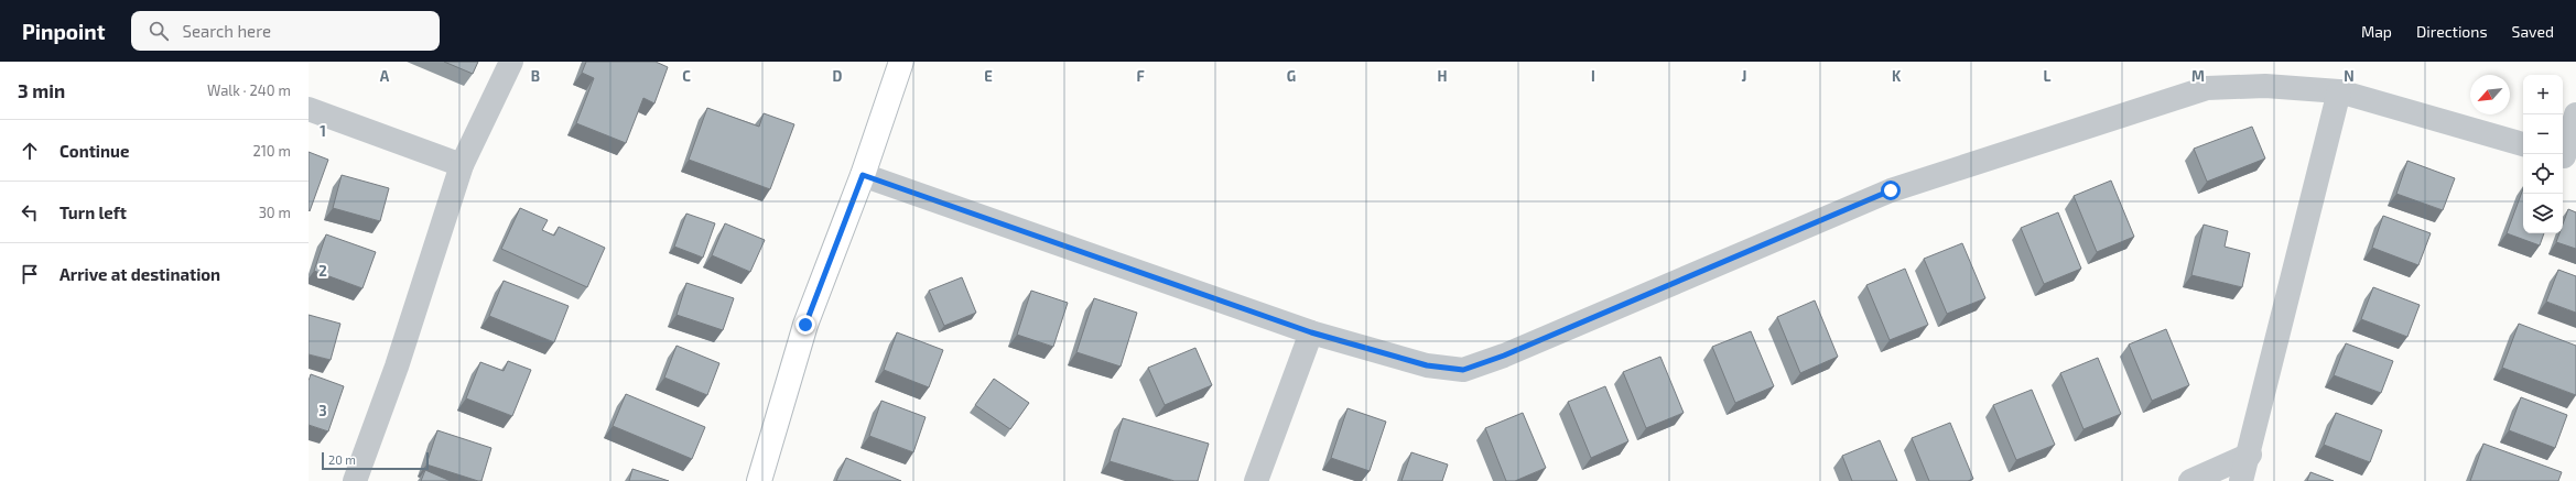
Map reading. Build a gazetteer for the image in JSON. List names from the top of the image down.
{
  "scale_bar": "20 m",
  "north": "bottom left",
  "page": {
    "header": "Pinpoint",
    "search": "Search here",
    "nav": ["Map", "Directions", "Saved"],
    "heading": ["3 min", "Walk · 240 m"],
    "map_buttons": ["+", "−"],
    "list": [
      ["Continue", "210 m"],
      ["Turn left", "30 m"],
      "Arrive at destination"
    ],
    "scale": "20 m"
  },
  "grid": {
    "columns": [
      "A",
      "B",
      "C",
      "D",
      "E",
      "F",
      "G",
      "H",
      "I",
      "J",
      "K",
      "L",
      "M",
      "N"
    ],
    "rows": ["1", "2", "3"]
  }
}
